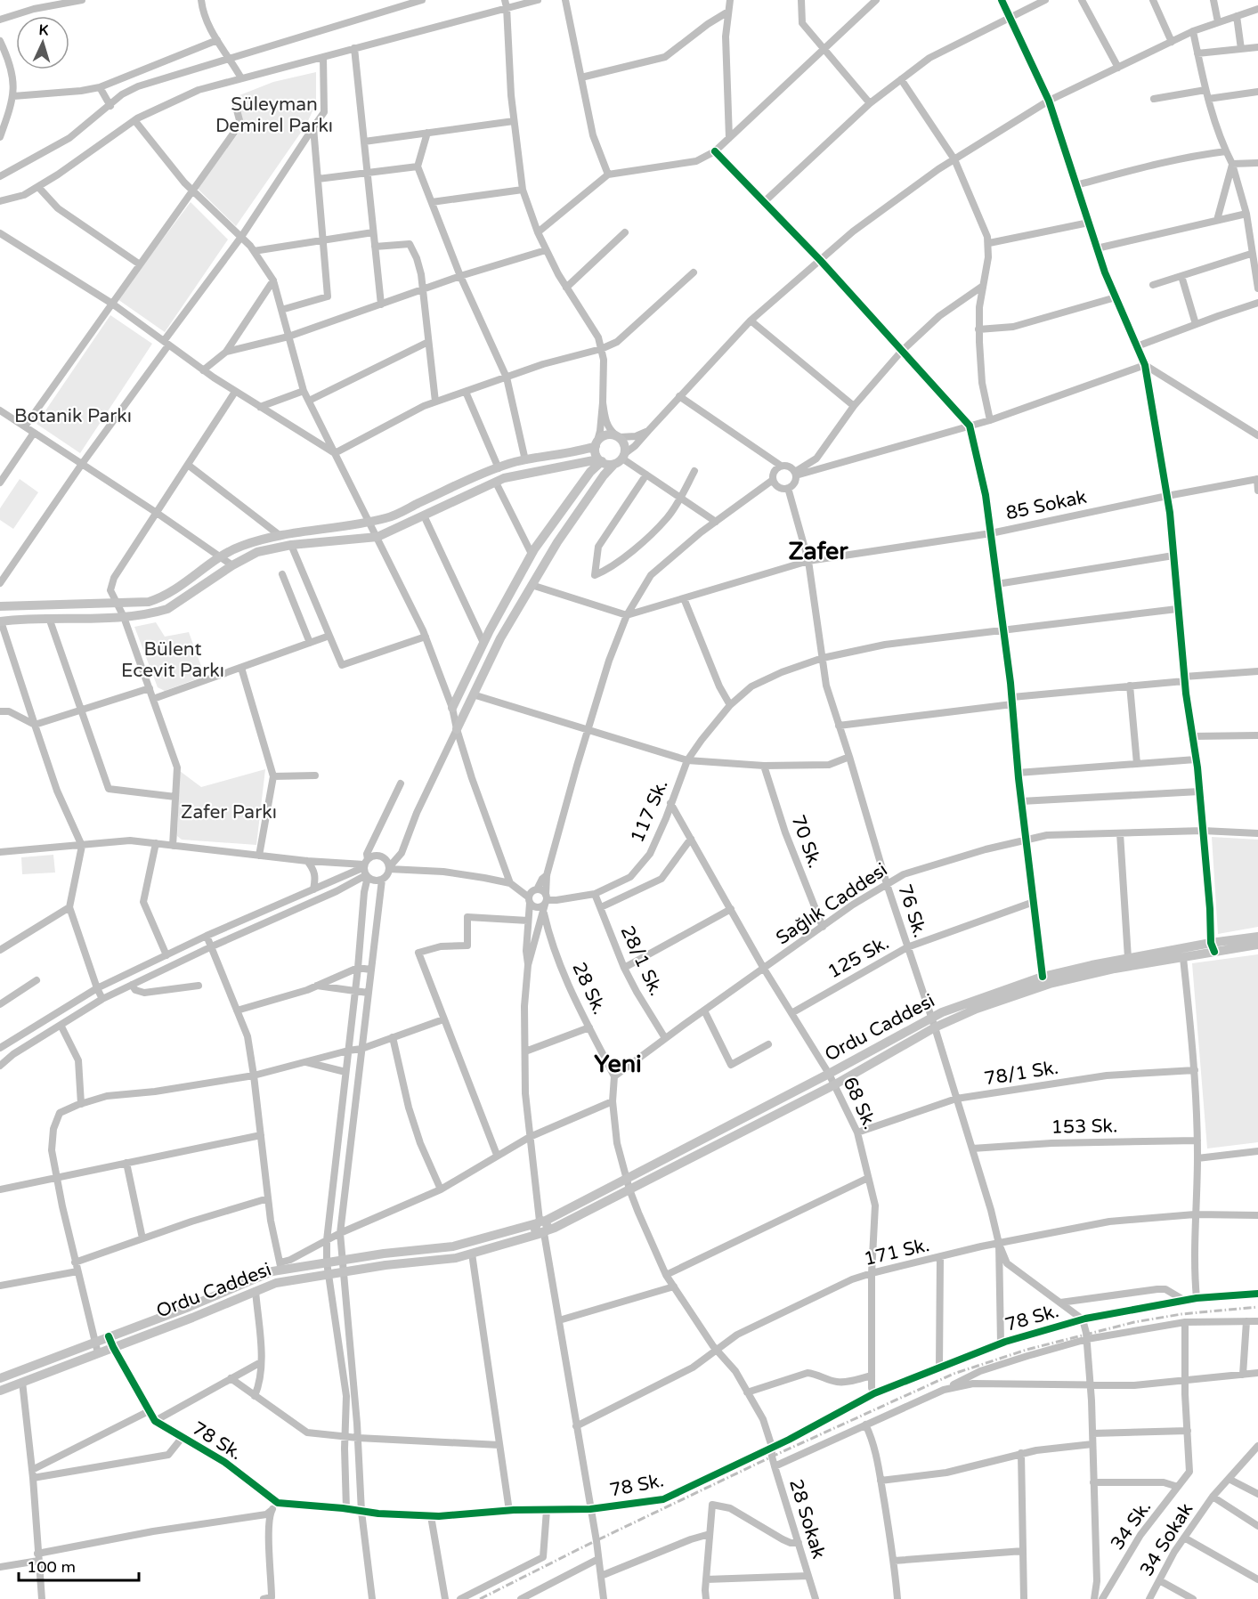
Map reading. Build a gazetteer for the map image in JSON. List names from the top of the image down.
{
  "streets": {
    "main road": ["Ordu Caddesi"],
    "street": [
      "85 Sokak",
      "117 Sk.",
      "70 Sk.",
      "Sağlık Caddesi",
      "76 Sk.",
      "125 Sk.",
      "28/1 Sk.",
      "28 Sk.",
      "78/1 Sk.",
      "68 Sk.",
      "153 Sk.",
      "171 Sk.",
      "78 Sk.",
      "28 Sokak",
      "34 Sk.",
      "34 Sokak"
    ]
  },
  "crossings": [
    ["85 Sokak", "76 Sk."],
    ["117 Sk.", "76 Sk."],
    ["117 Sk.", "28/1 Sk."],
    ["117 Sk.", "28 Sk."],
    ["117 Sk.", "68 Sk."],
    ["70 Sk.", "Sağlık Caddesi"],
    ["Sağlık Caddesi", "76 Sk."],
    ["Sağlık Caddesi", "28/1 Sk."],
    ["Sağlık Caddesi", "28 Sk."],
    ["Sağlık Caddesi", "68 Sk."],
    ["Sağlık Caddesi", "28 Sokak"],
    ["76 Sk.", "125 Sk."],
    ["76 Sk.", "Ordu Caddesi"],
    ["76 Sk.", "78/1 Sk."],
    ["76 Sk.", "153 Sk."],
    ["76 Sk.", "171 Sk."],
    ["76 Sk.", "78 Sk."],
    ["125 Sk.", "68 Sk."],
    ["28 Sk.", "28 Sokak"],
    ["Ordu Caddesi", "68 Sk."],
    ["Ordu Caddesi", "78 Sk."],
    ["Ordu Caddesi", "28 Sokak"],
    ["78/1 Sk.", "68 Sk."],
    ["68 Sk.", "171 Sk."],
    ["68 Sk.", "78 Sk."],
    ["171 Sk.", "28 Sokak"],
    ["78 Sk.", "28 Sokak"]
  ],
  "districts": ["Zafer", "Yeni"],
  "parks": [
    "Süleyman Demirel Parkı",
    "Botanik Parkı",
    "Bülent Ecevit Parkı",
    "Zafer Parkı"
  ],
  "scale_bar": "100 m",
  "north": "top"
}
